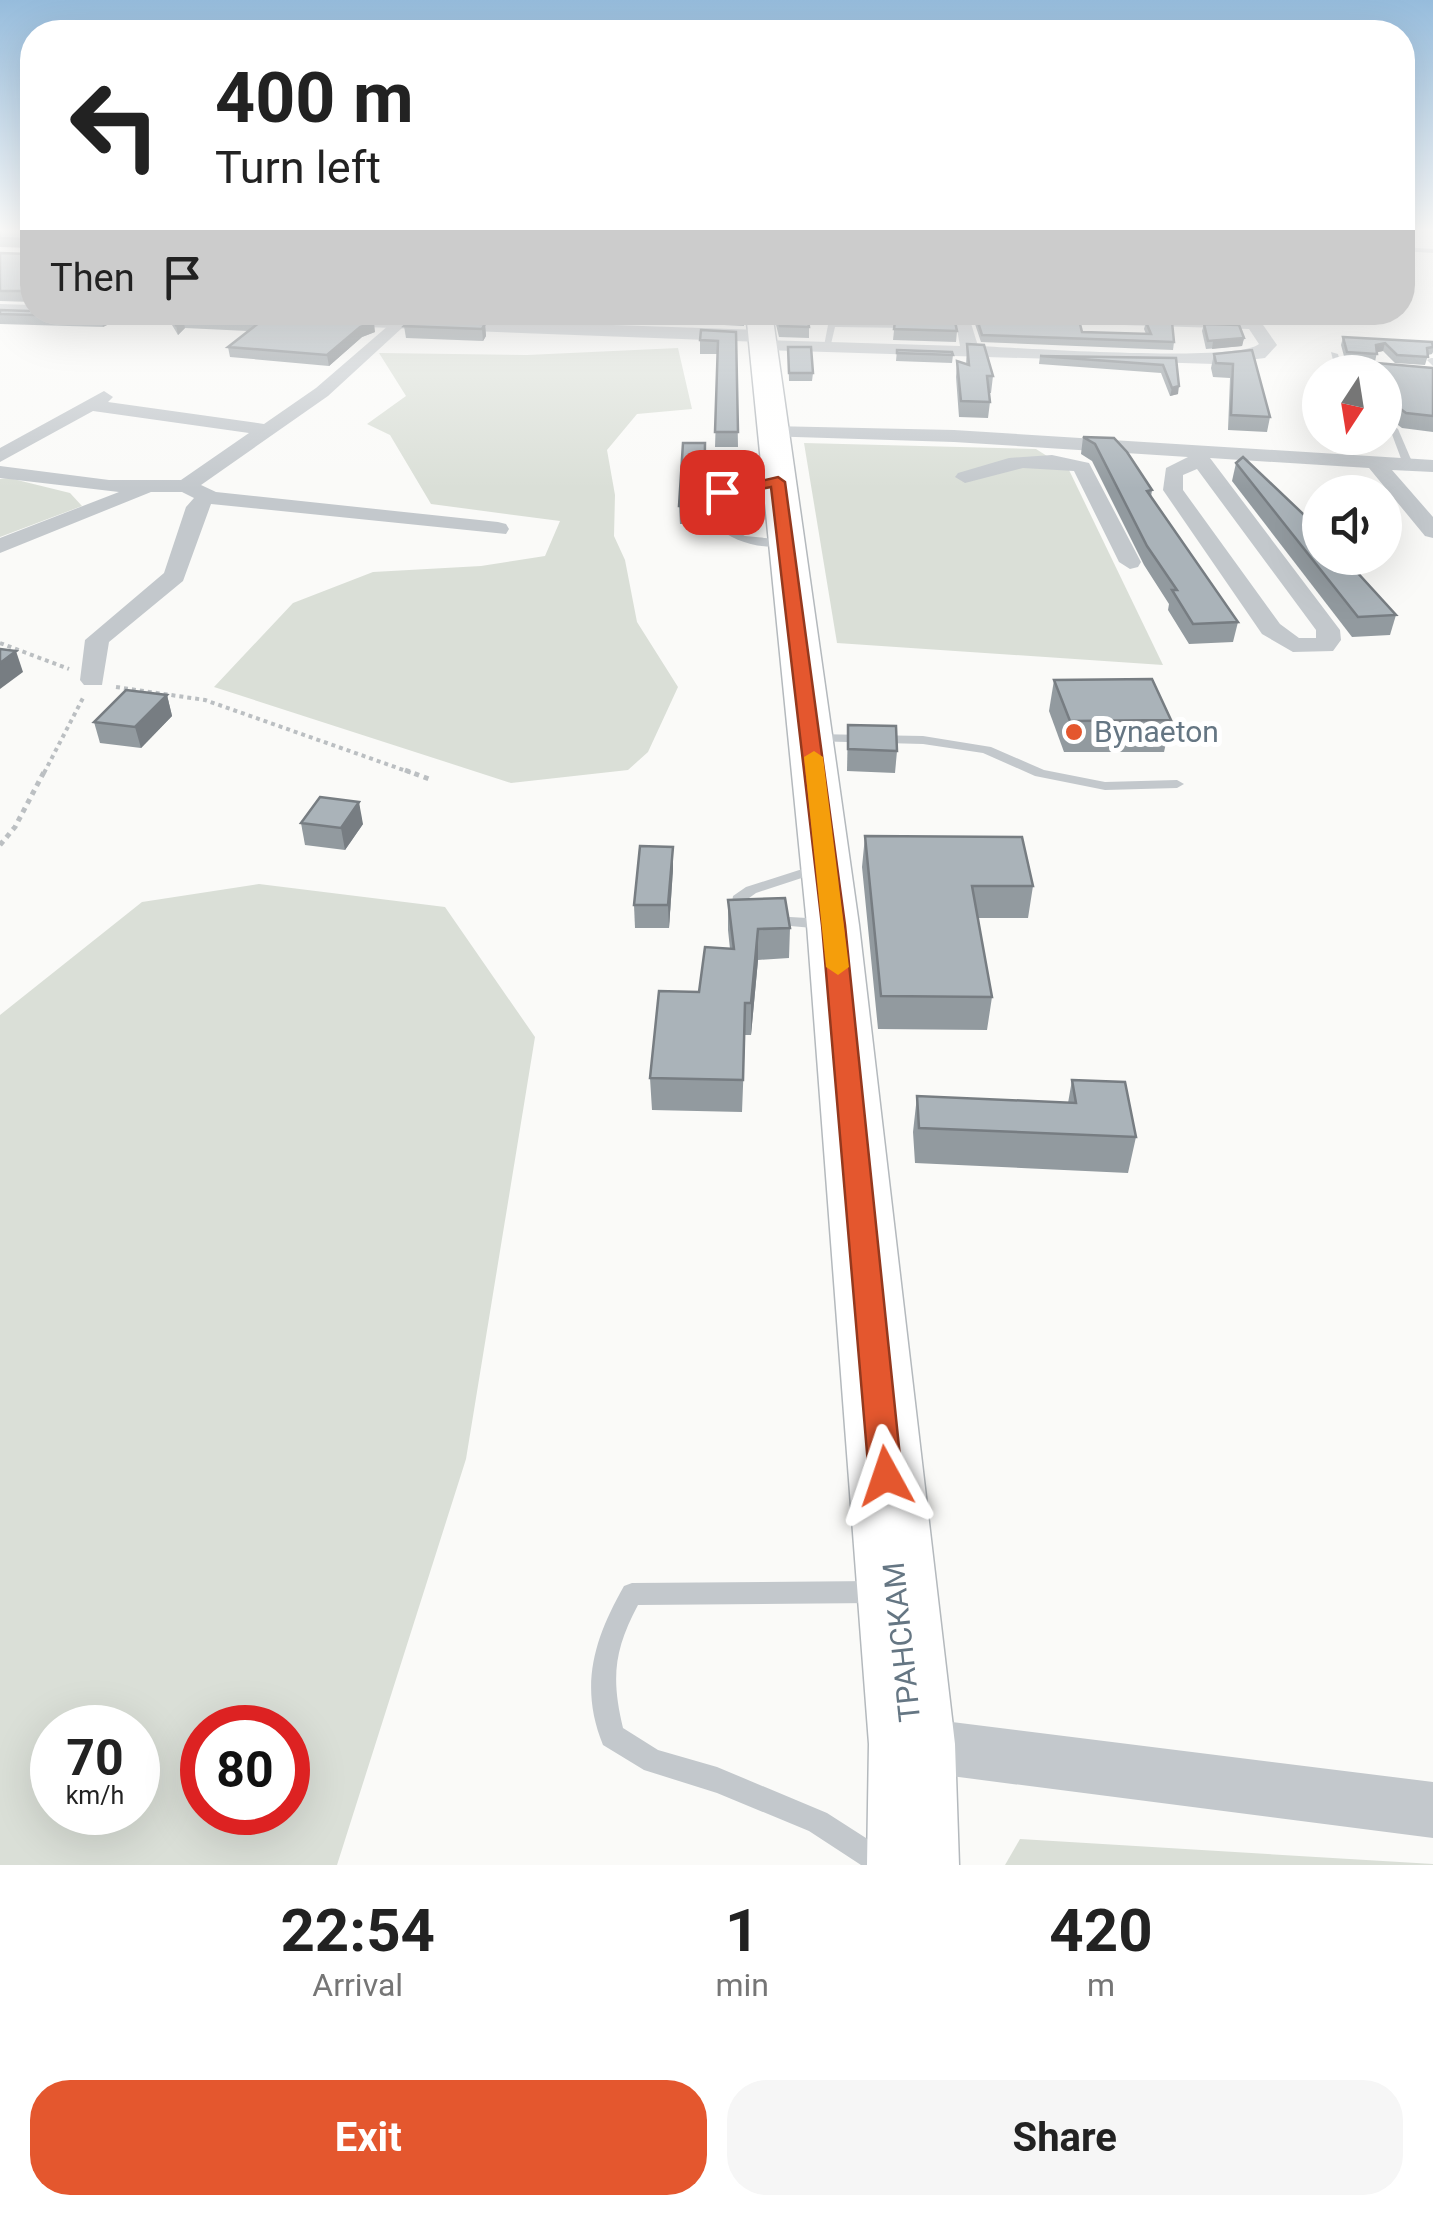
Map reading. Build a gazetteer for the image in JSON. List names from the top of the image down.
{
  "streets": {
    "highway": ["ТРАНСКАМ"]
  },
  "places": ["Bynaeton"],
  "north": "bottom",
  "page": {
    "turn": ["400 m", "Turn left"],
    "then": "Then",
    "speed": "70 km/h",
    "limit": "80",
    "eta": [
      "22:54",
      "Arrival",
      "1",
      "min",
      "420",
      "m"
    ],
    "buttons": ["Exit", "Share"]
  }
}
